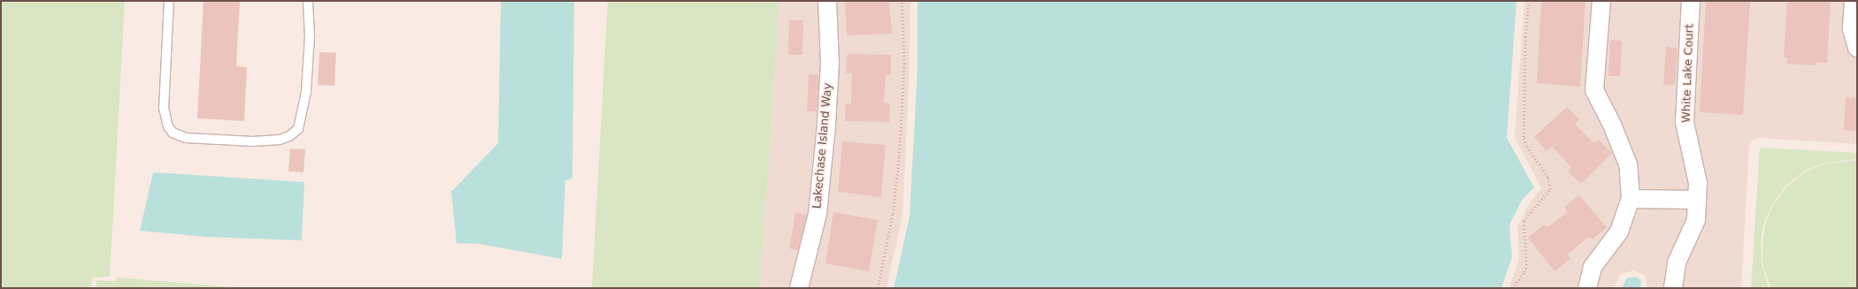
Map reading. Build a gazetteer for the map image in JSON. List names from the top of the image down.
{
  "streets": {
    "street": ["White Lake Court", "Lakechase Island Way"]
  }
}
